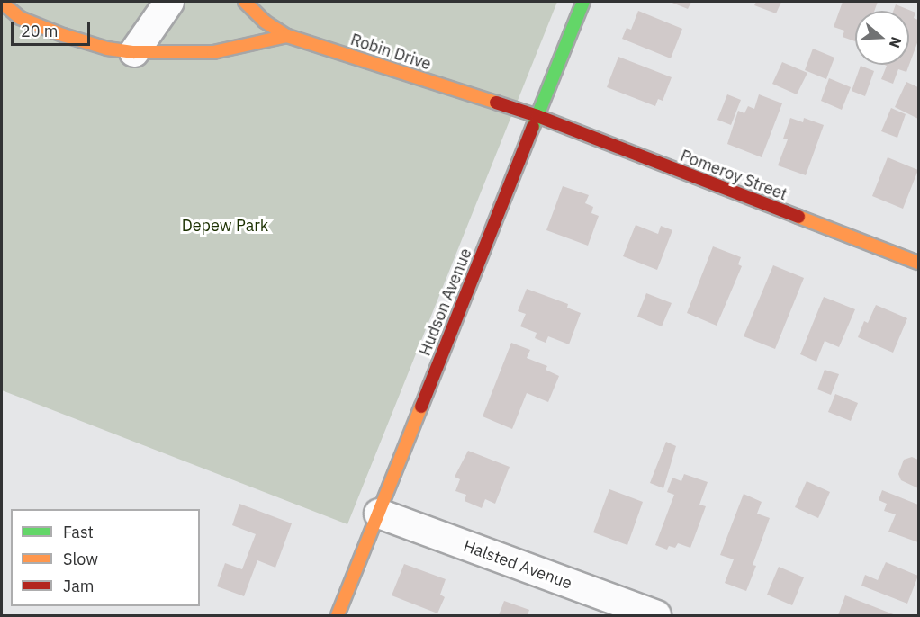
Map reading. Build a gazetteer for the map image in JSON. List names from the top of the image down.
{
  "streets": {
    "street": [
      "Robin Drive",
      "Pomeroy Street",
      "Hudson Avenue",
      "Halsted Avenue"
    ]
  },
  "crossings": [
    ["Robin Drive", "Pomeroy Street"],
    ["Robin Drive", "Hudson Avenue"],
    ["Pomeroy Street", "Hudson Avenue"],
    ["Hudson Avenue", "Halsted Avenue"]
  ],
  "parks": ["Depew Park"],
  "legend": ["Fast", "Slow", "Jam"],
  "scale_bar": "20 m",
  "north": "right"
}
